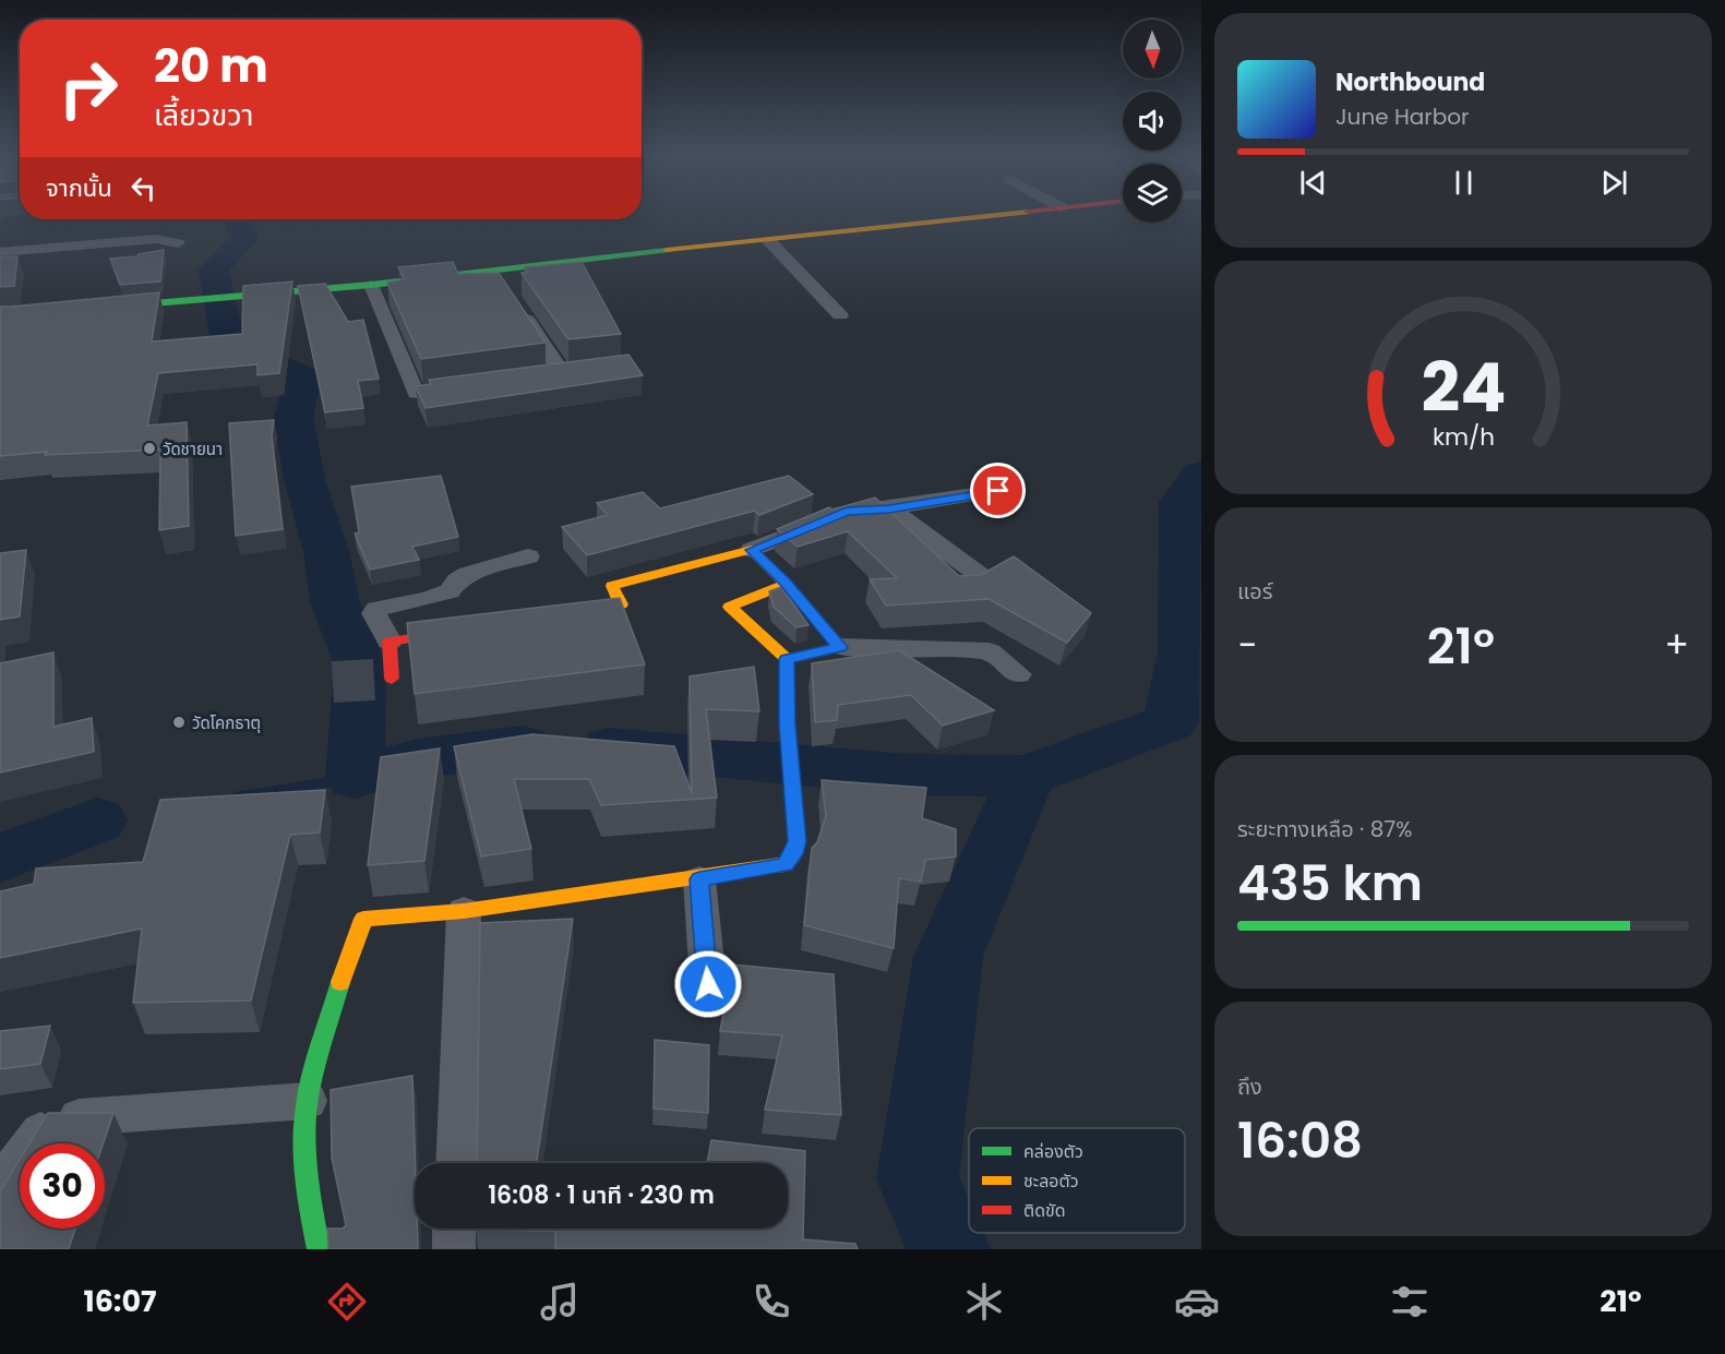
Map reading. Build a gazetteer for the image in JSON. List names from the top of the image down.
{
  "places": ["วัดชายนา", "วัดโคกธาตุ"],
  "legend": ["คล่องตัว", "ชะลอตัว", "ติดขัด"],
  "north": "bottom",
  "page": {
    "turn": ["20 m", "เลี้ยวขวา"],
    "song": ["Northbound", "June Harbor"],
    "then": "จากนั้น",
    "tile": [
      "แอร์",
      ["ระยะทางเหลือ · 87%", "435 km"],
      ["ถึง", "16:08"]
    ],
    "heat": ["−", "21°", "+"],
    "limit": "30",
    "trip": "16:08 · 1 นาที · 230 m",
    "tabs": ["16:07", "21°"],
    "gauge": ["24", "km/h"]
  }
}
